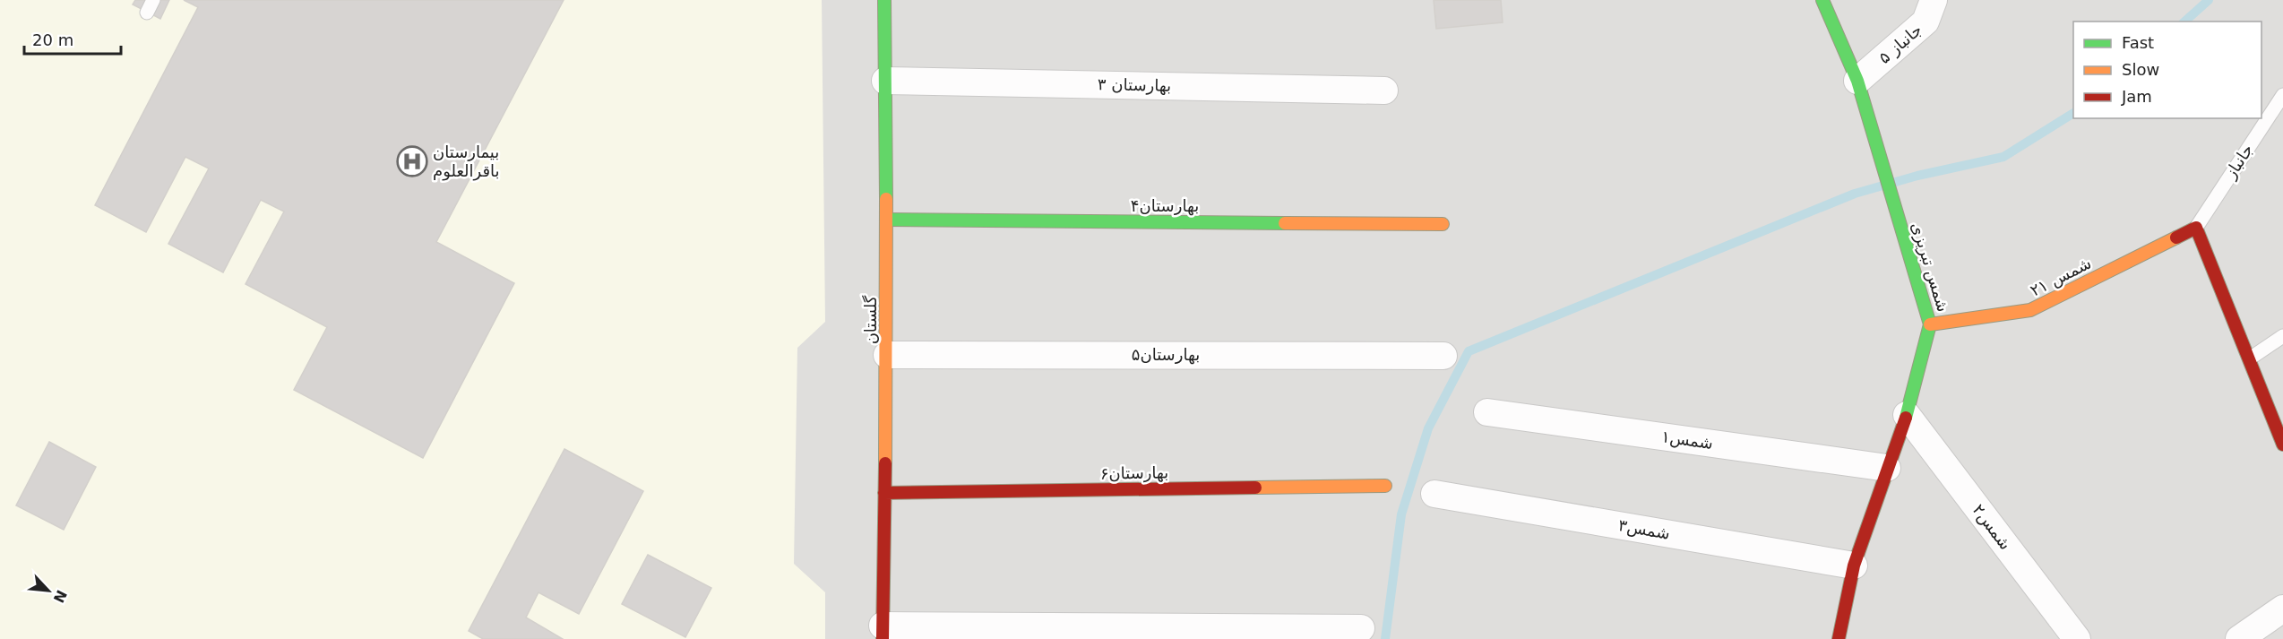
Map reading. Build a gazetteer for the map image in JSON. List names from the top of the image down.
{
  "streets": {
    "street": [
      "جانباز ۵",
      "بهارستان ۳",
      "بهارستان۴",
      "شمس تبریزی",
      "شمس ۲۱",
      "گلستان",
      "بهارستان۵",
      "شمس۱",
      "بهارستان۶",
      "شمس۲",
      "شمس۳"
    ],
    "lane": ["جانباز"]
  },
  "crossings": [
    ["جانباز ۵", "شمس تبریزی"],
    ["بهارستان ۳", "گلستان"],
    ["جانباز", "شمس ۲۱"],
    ["بهارستان۴", "گلستان"],
    ["شمس تبریزی", "شمس ۲۱"],
    ["شمس تبریزی", "شمس۱"],
    ["شمس تبریزی", "شمس۲"],
    ["شمس تبریزی", "شمس۳"],
    ["گلستان", "بهارستان۵"],
    ["گلستان", "بهارستان۶"]
  ],
  "places": {
    "hospital": ["بیمارستان باقرالعلوم"]
  },
  "legend": ["Fast", "Slow", "Jam"],
  "scale_bar": "20 m",
  "north": "bottom right"
}
